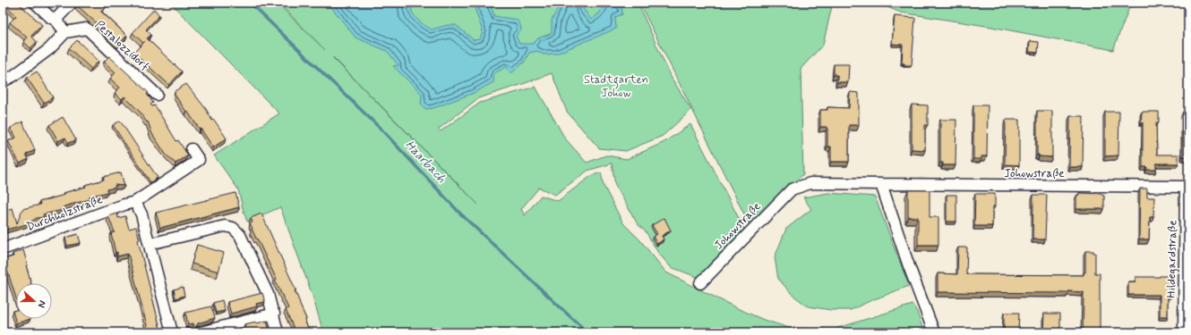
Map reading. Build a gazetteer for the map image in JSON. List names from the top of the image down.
{
  "streets": {
    "street": [
      "Pestalozzidorf",
      "Johowstraße",
      "Durchholzstraße",
      "Hildegardstraße"
    ]
  },
  "crossings": [
    ["Johowstraße", "Hildegardstraße"]
  ],
  "water": ["Haarbach"],
  "parks": ["Stadtgarten Johow"],
  "north": "right"
}
